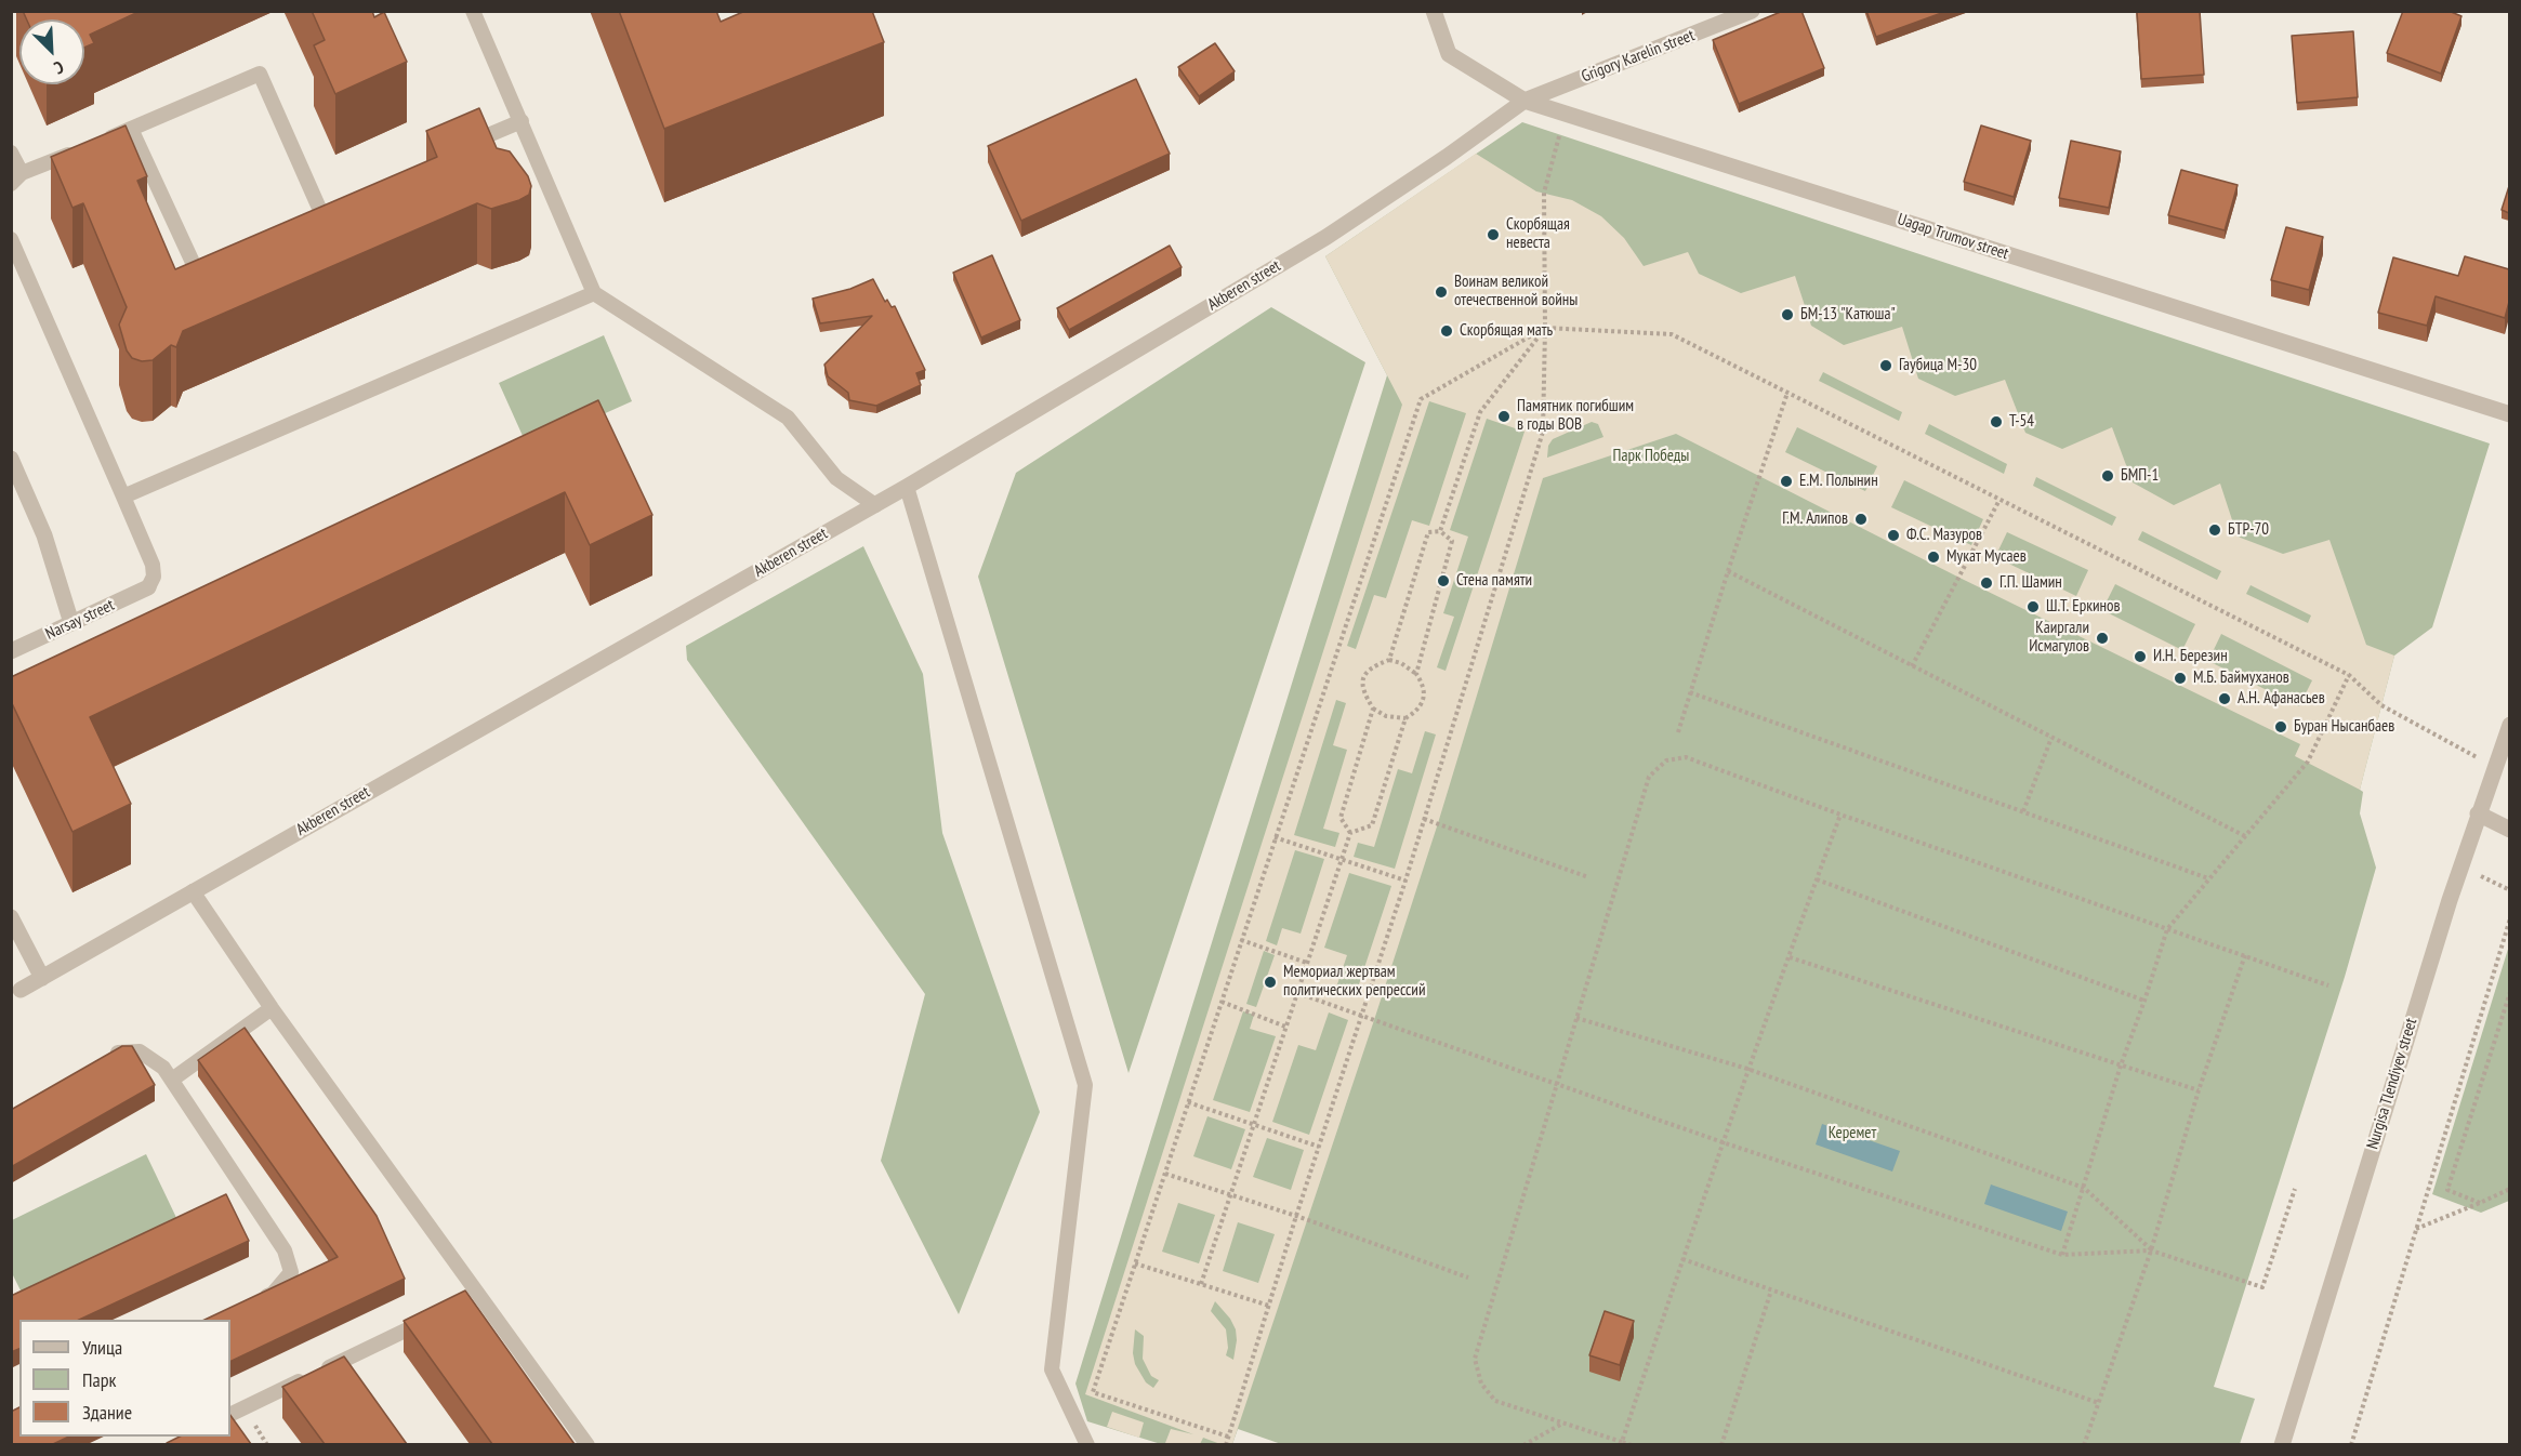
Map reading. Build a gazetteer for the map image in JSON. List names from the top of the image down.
{
  "streets": {
    "street": [
      "Grigory Karelin street",
      "Uagap Trumov street",
      "Akberen street",
      "Narsay street",
      "Nurgisa Tlendiyev street"
    ]
  },
  "crossings": [
    ["Grigory Karelin street", "Uagap Trumov street"],
    ["Grigory Karelin street", "Akberen street"],
    ["Uagap Trumov street", "Akberen street"]
  ],
  "parks": ["Парк Победы", "Керемет"],
  "places": [
    "Скорбящая невеста",
    "Воинам великой отечественной войны",
    "БМ-13 \"Катюша\"",
    "Скорбящая мать",
    "Гаубица М-30",
    "Памятник погибшим в годы ВОВ",
    "Т-54",
    "БМП-1",
    "Е.М. Полынин",
    "Г.М. Алипов",
    "БТР-70",
    "Ф.С. Мазуров",
    "Мукат Мусаев",
    "Стена памяти",
    "Г.П. Шамин",
    "Ш.Т. Еркинов",
    "Каиргали Исмагулов",
    "И.Н. Березин",
    "М.Б. Баймуханов",
    "А.Н. Афанасьев",
    "Буран Нысанбаев",
    "Мемориал жертвам политических репрессий"
  ],
  "legend": ["Улица", "Парк", "Здание"],
  "north": "bottom right"
}
